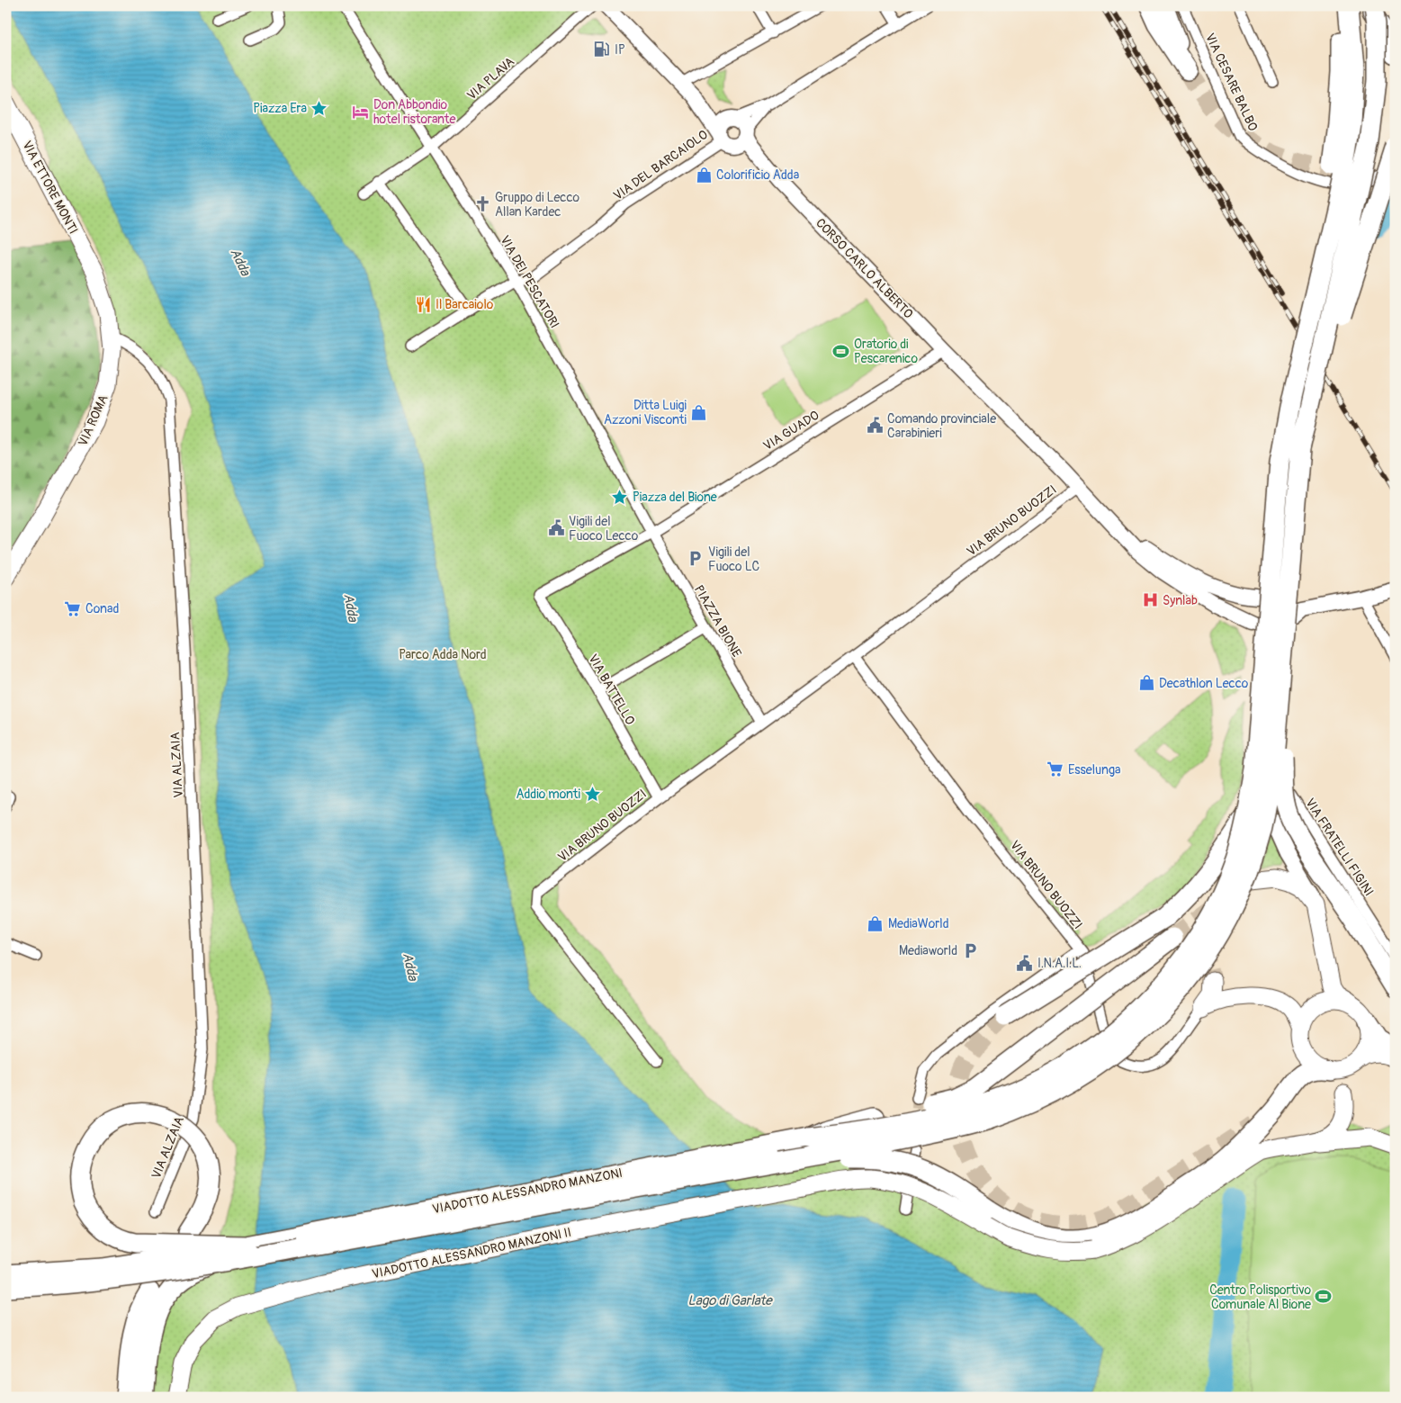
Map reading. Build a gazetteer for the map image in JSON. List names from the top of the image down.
{
  "streets": {
    "highway": ["VIADOTTO ALESSANDRO MANZONI"],
    "main road": [
      "VIA ETTORE MONTI",
      "CORSO CARLO ALBERTO",
      "VIA ROMA",
      "VIADOTTO ALESSANDRO MANZONI II"
    ],
    "street": [
      "VIA PLAVA",
      "VIA CESARE BALBO",
      "VIA DEL BARCAIOLO",
      "VIA DEI PESCATORI",
      "VIA GUADO",
      "VIA BRUNO BUOZZI",
      "PIAZZA BIONE",
      "VIA BATTELLO",
      "VIA ALZAIA",
      "VIA FRATELLI FIGINI"
    ]
  },
  "crossings": [
    ["VIA PLAVA", "VIA DEI PESCATORI"],
    ["VIA DEL BARCAIOLO", "CORSO CARLO ALBERTO"],
    ["VIA DEL BARCAIOLO", "VIA DEI PESCATORI"],
    ["VIA ETTORE MONTI", "VIA ROMA"],
    ["CORSO CARLO ALBERTO", "VIA GUADO"],
    ["CORSO CARLO ALBERTO", "VIA BRUNO BUOZZI"],
    ["VIA DEI PESCATORI", "VIA GUADO"],
    ["VIA DEI PESCATORI", "PIAZZA BIONE"],
    ["VIA ROMA", "VIA ALZAIA"],
    ["VIA GUADO", "PIAZZA BIONE"],
    ["VIA GUADO", "VIA BATTELLO"],
    ["VIA BRUNO BUOZZI", "PIAZZA BIONE"],
    ["VIA BRUNO BUOZZI", "VIA BATTELLO"]
  ],
  "water": ["Adda", "Lago di Garlate"],
  "parks": ["Parco Adda Nord"],
  "places": {
    "fuel station": ["IP"],
    "place": ["Piazza Era", "Piazza del Bione", "Addio monti"],
    "hotel": ["Don Abbondio hotel ristorante"],
    "shop": [
      "Colorificio Adda",
      "Ditta Luigi Azzoni Visconti",
      "Decathlon Lecco",
      "MediaWorld"
    ],
    "church": ["Gruppo di Lecco Allan Kardec"],
    "restaurant": ["Il Barcaiolo"],
    "sports": ["Oratorio di Pescarenico", "Centro Polisportivo Comunale Al Bione"],
    "public building": ["Comando provinciale Carabinieri", "Vigili del Fuoco Lecco", "I.N.A.I.L."],
    "parking": ["Vigili del Fuoco LC", "Mediaworld"],
    "hospital": ["Synlab"],
    "supermarket": ["Conad", "Esselunga"]
  }
}
